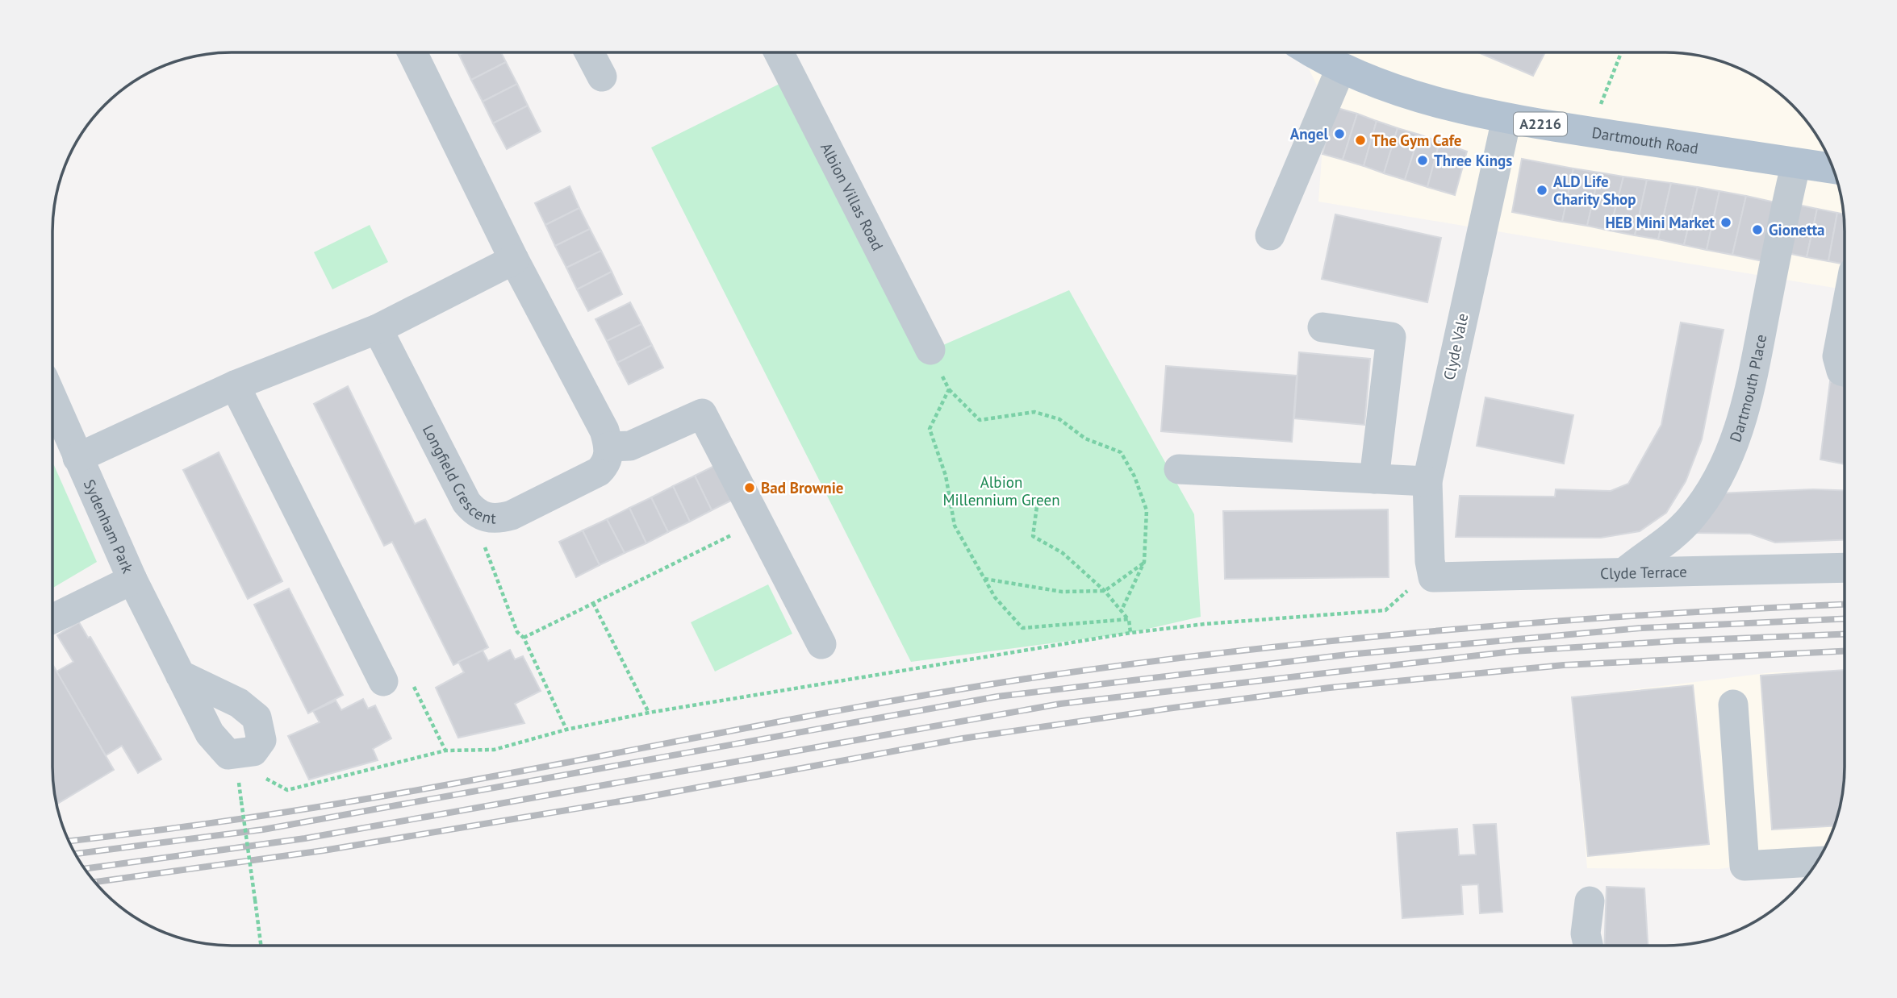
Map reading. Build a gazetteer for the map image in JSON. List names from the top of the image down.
{
  "streets": {
    "main road": ["A2216", "Dartmouth Road"],
    "street": [
      "Albion Villas Road",
      "Clyde Vale",
      "Dartmouth Place",
      "Longfield Crescent",
      "Sydenham Park",
      "Clyde Terrace"
    ]
  },
  "crossings": [
    ["Dartmouth Road", "Clyde Vale"],
    ["Dartmouth Road", "Dartmouth Place"],
    ["Clyde Vale", "Clyde Terrace"],
    ["Dartmouth Place", "Clyde Terrace"]
  ],
  "parks": ["Albion Millennium Green"],
  "places": [
    "Angel",
    "The Gym Cafe",
    "Three Kings",
    "ALD Life Charity Shop",
    "HEB Mini Market",
    "Gionetta",
    "Bad Brownie"
  ]
}
